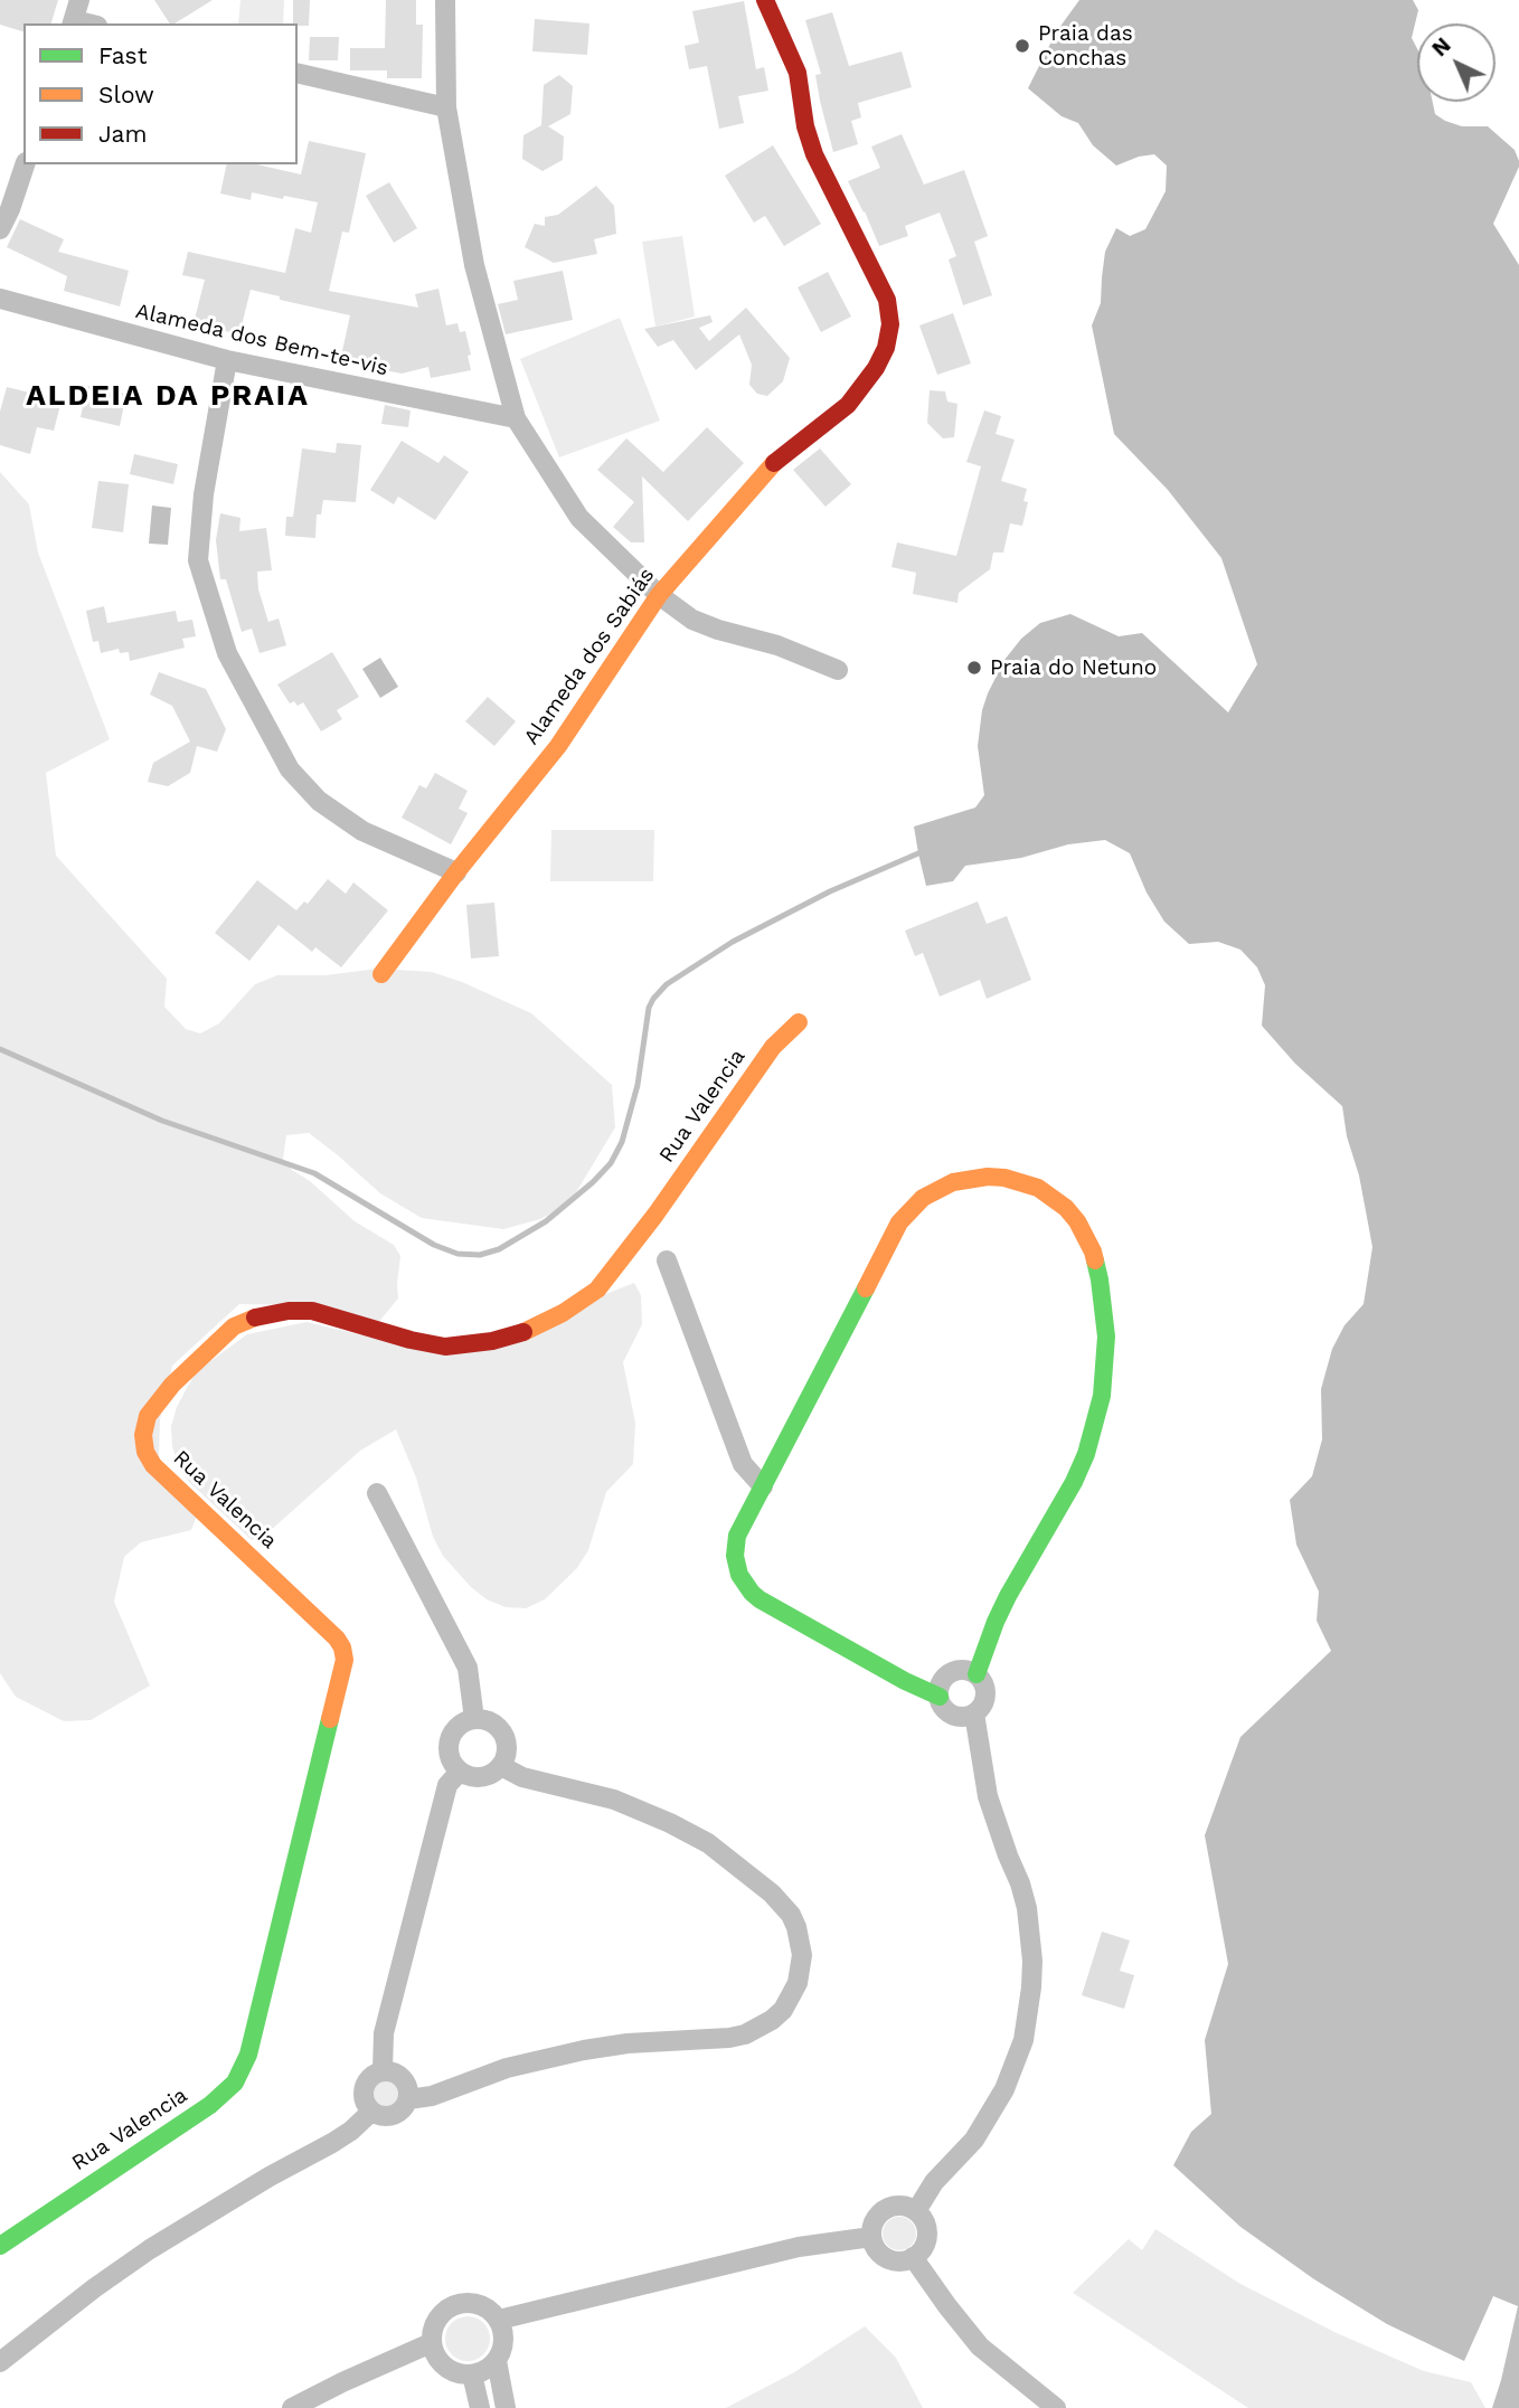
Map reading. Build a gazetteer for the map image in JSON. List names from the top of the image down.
{
  "streets": {
    "street": ["Alameda dos Bem-te-vis", "Alameda dos Sabiás", "Rua Valencia"]
  },
  "districts": ["ALDEIA DA PRAIA"],
  "places": ["Praia das Conchas", "Praia do Netuno"],
  "legend": ["Fast", "Slow", "Jam"],
  "north": "top left"
}
